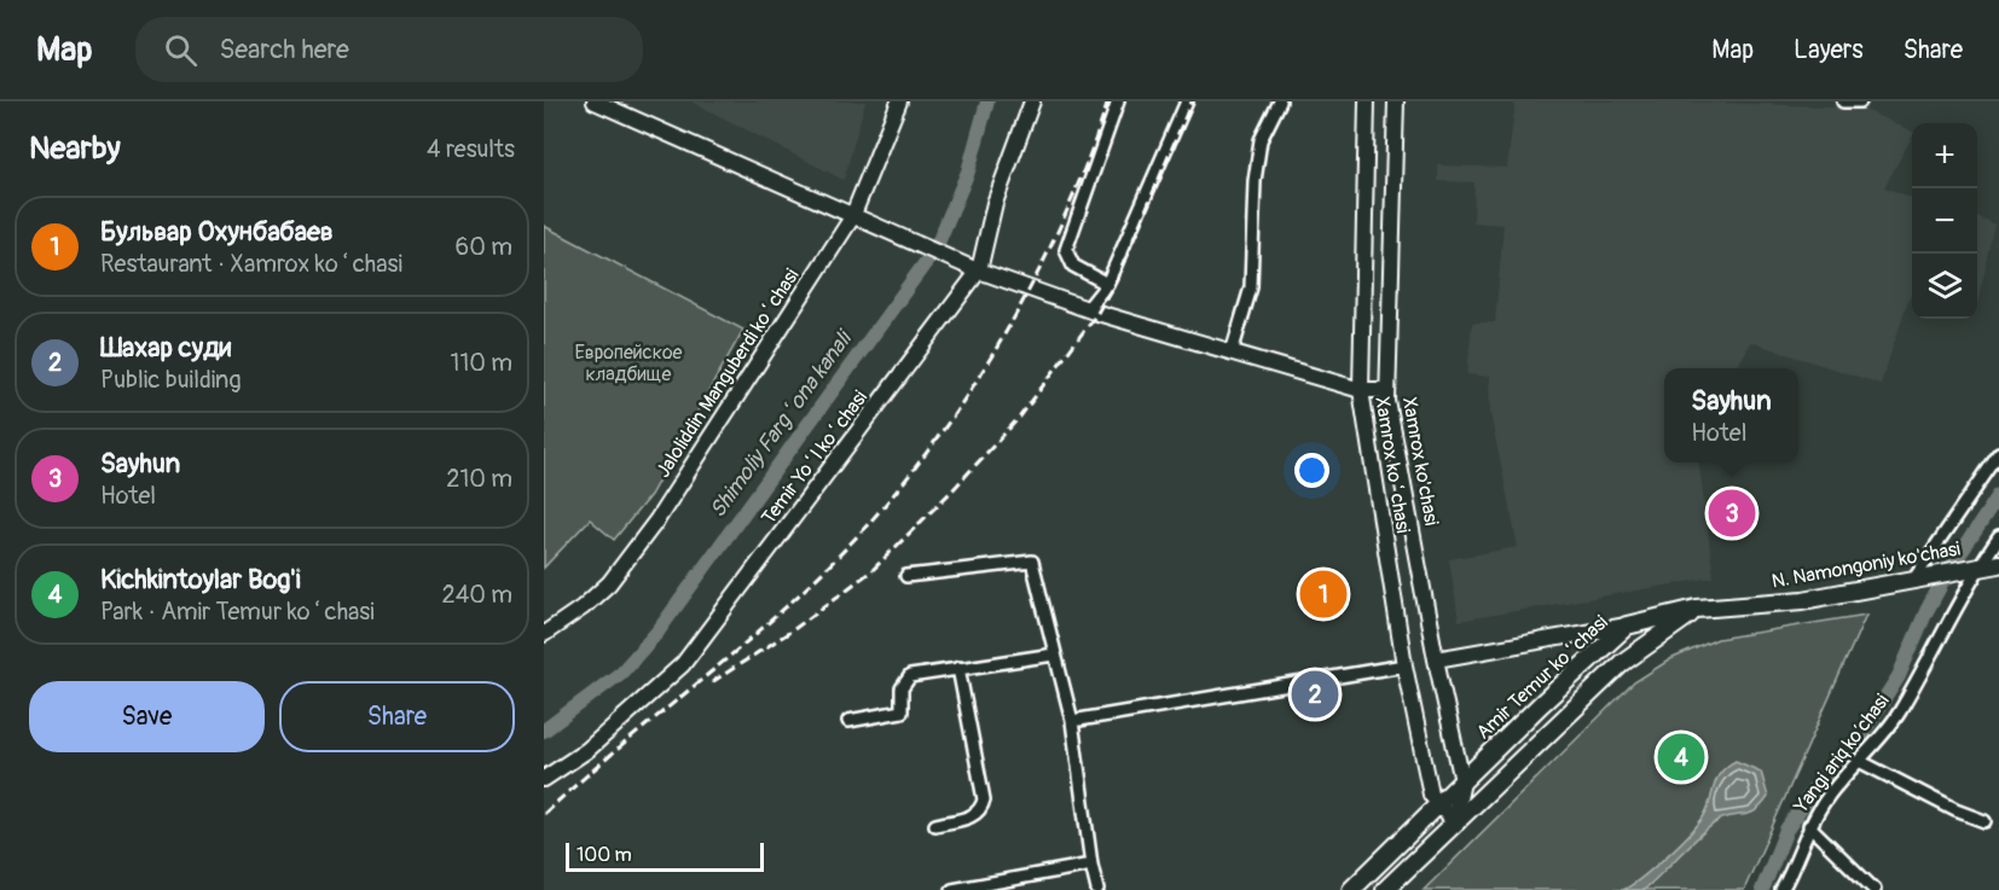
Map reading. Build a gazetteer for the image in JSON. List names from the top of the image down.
{
  "streets": {
    "main road": [
      "Jaloliddin Manguberdi koʻchasi",
      "Temir Yoʻl koʻchasi",
      "Xamrox ko'chasi",
      "Xamrox koʻchasi",
      "N. Namongoniy ko'chasi",
      "Amir Temur koʻchasi"
    ],
    "street": ["Yangi ariq ko‘chasi"]
  },
  "crossings": [
    ["Xamrox ko'chasi", "Xamrox koʻchasi"],
    ["Xamrox ko'chasi", "Amir Temur koʻchasi"],
    ["Xamrox koʻchasi", "Amir Temur koʻchasi"],
    ["N. Namongoniy ko'chasi", "Amir Temur koʻchasi"],
    ["N. Namongoniy ko'chasi", "Yangi ariq ko‘chasi"]
  ],
  "water": ["Shimoliy Fargʻona kanali"],
  "parks": ["Европейское кладбище"],
  "scale_bar": "100 m",
  "page": {
    "header": "Map",
    "search": "Search here",
    "nav": ["Map", "Layers", "Share"],
    "heading": ["Nearby", "4 results"],
    "map_buttons": ["+", "−"],
    "list": [
      {
        "mark": "1",
        "name": "Бульвар Охунбабаев",
        "note": "Restaurant · Xamrox koʻchasi",
        "value": "60 m"
      },
      {
        "mark": "2",
        "name": "Шахар суди",
        "note": "Public building",
        "value": "110 m"
      },
      {
        "mark": "3",
        "name": "Sayhun",
        "note": "Hotel",
        "value": "210 m"
      },
      {
        "mark": "4",
        "name": "Kichkintoylar Bog'i",
        "note": "Park · Amir Temur koʻchasi",
        "value": "240 m"
      }
    ],
    "popup": ["Sayhun", "Hotel"],
    "pins": [
      "3",
      "1",
      "2",
      "4"
    ],
    "buttons": ["Save", "Share"],
    "scale": "100 m"
  }
}
